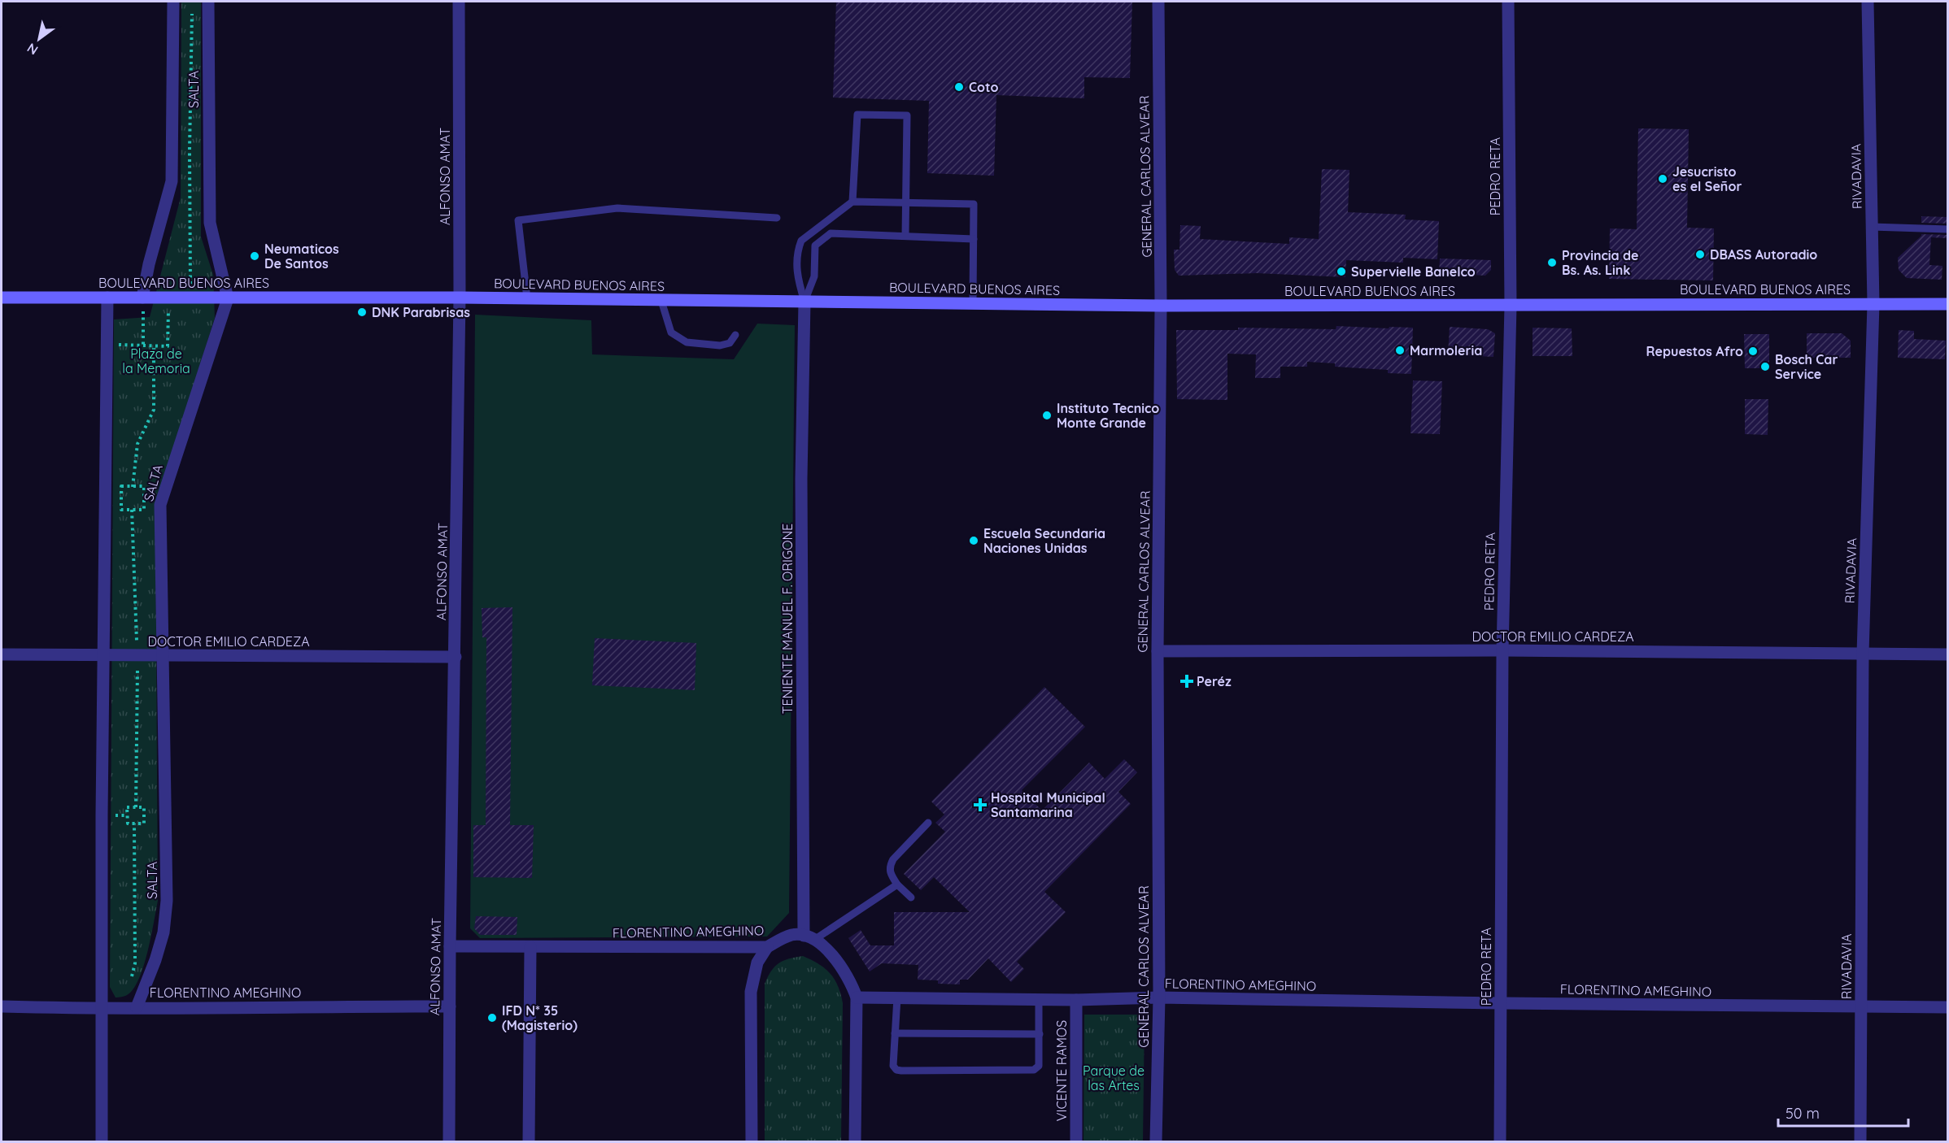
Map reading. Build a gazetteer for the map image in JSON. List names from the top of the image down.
{
  "streets": {
    "main road": ["BOULEVARD BUENOS AIRES"],
    "street": [
      "SALTA",
      "ALFONSO AMAT",
      "GENERAL CARLOS ALVEAR",
      "PEDRO RETA",
      "RIVADAVIA",
      "TENIENTE MANUEL F. ORIGONE",
      "DOCTOR EMILIO CARDEZA",
      "FLORENTINO AMEGHINO",
      "VICENTE RAMOS"
    ]
  },
  "crossings": [
    ["SALTA", "BOULEVARD BUENOS AIRES"],
    ["SALTA", "DOCTOR EMILIO CARDEZA"],
    ["SALTA", "FLORENTINO AMEGHINO"],
    ["ALFONSO AMAT", "BOULEVARD BUENOS AIRES"],
    ["ALFONSO AMAT", "DOCTOR EMILIO CARDEZA"],
    ["ALFONSO AMAT", "FLORENTINO AMEGHINO"],
    ["GENERAL CARLOS ALVEAR", "BOULEVARD BUENOS AIRES"],
    ["GENERAL CARLOS ALVEAR", "DOCTOR EMILIO CARDEZA"],
    ["GENERAL CARLOS ALVEAR", "FLORENTINO AMEGHINO"],
    ["PEDRO RETA", "BOULEVARD BUENOS AIRES"],
    ["PEDRO RETA", "DOCTOR EMILIO CARDEZA"],
    ["PEDRO RETA", "FLORENTINO AMEGHINO"],
    ["RIVADAVIA", "BOULEVARD BUENOS AIRES"],
    ["RIVADAVIA", "DOCTOR EMILIO CARDEZA"],
    ["RIVADAVIA", "FLORENTINO AMEGHINO"],
    ["BOULEVARD BUENOS AIRES", "TENIENTE MANUEL F. ORIGONE"],
    ["TENIENTE MANUEL F. ORIGONE", "FLORENTINO AMEGHINO"],
    ["FLORENTINO AMEGHINO", "VICENTE RAMOS"]
  ],
  "parks": ["Plaza de la Memoria", "Parque de las Artes"],
  "places": {
    "other": [
      "Coto",
      "Jesucristo es el Señor",
      "DBASS Autoradio",
      "Neumaticos De Santos",
      "Provincia de Bs. As. Link",
      "Supervielle Banelco",
      "DNK Parabrisas",
      "Marmoleria",
      "Repuestos Afro",
      "Bosch Car Service",
      "Instituto Tecnico Monte Grande",
      "Escuela Secundaria Naciones Unidas",
      "IFD N* 35 (Magisterio)"
    ],
    "health": ["Peréz", "Hospital Municipal Santamarina"]
  },
  "scale_bar": "50 m",
  "north": "bottom left"
}
